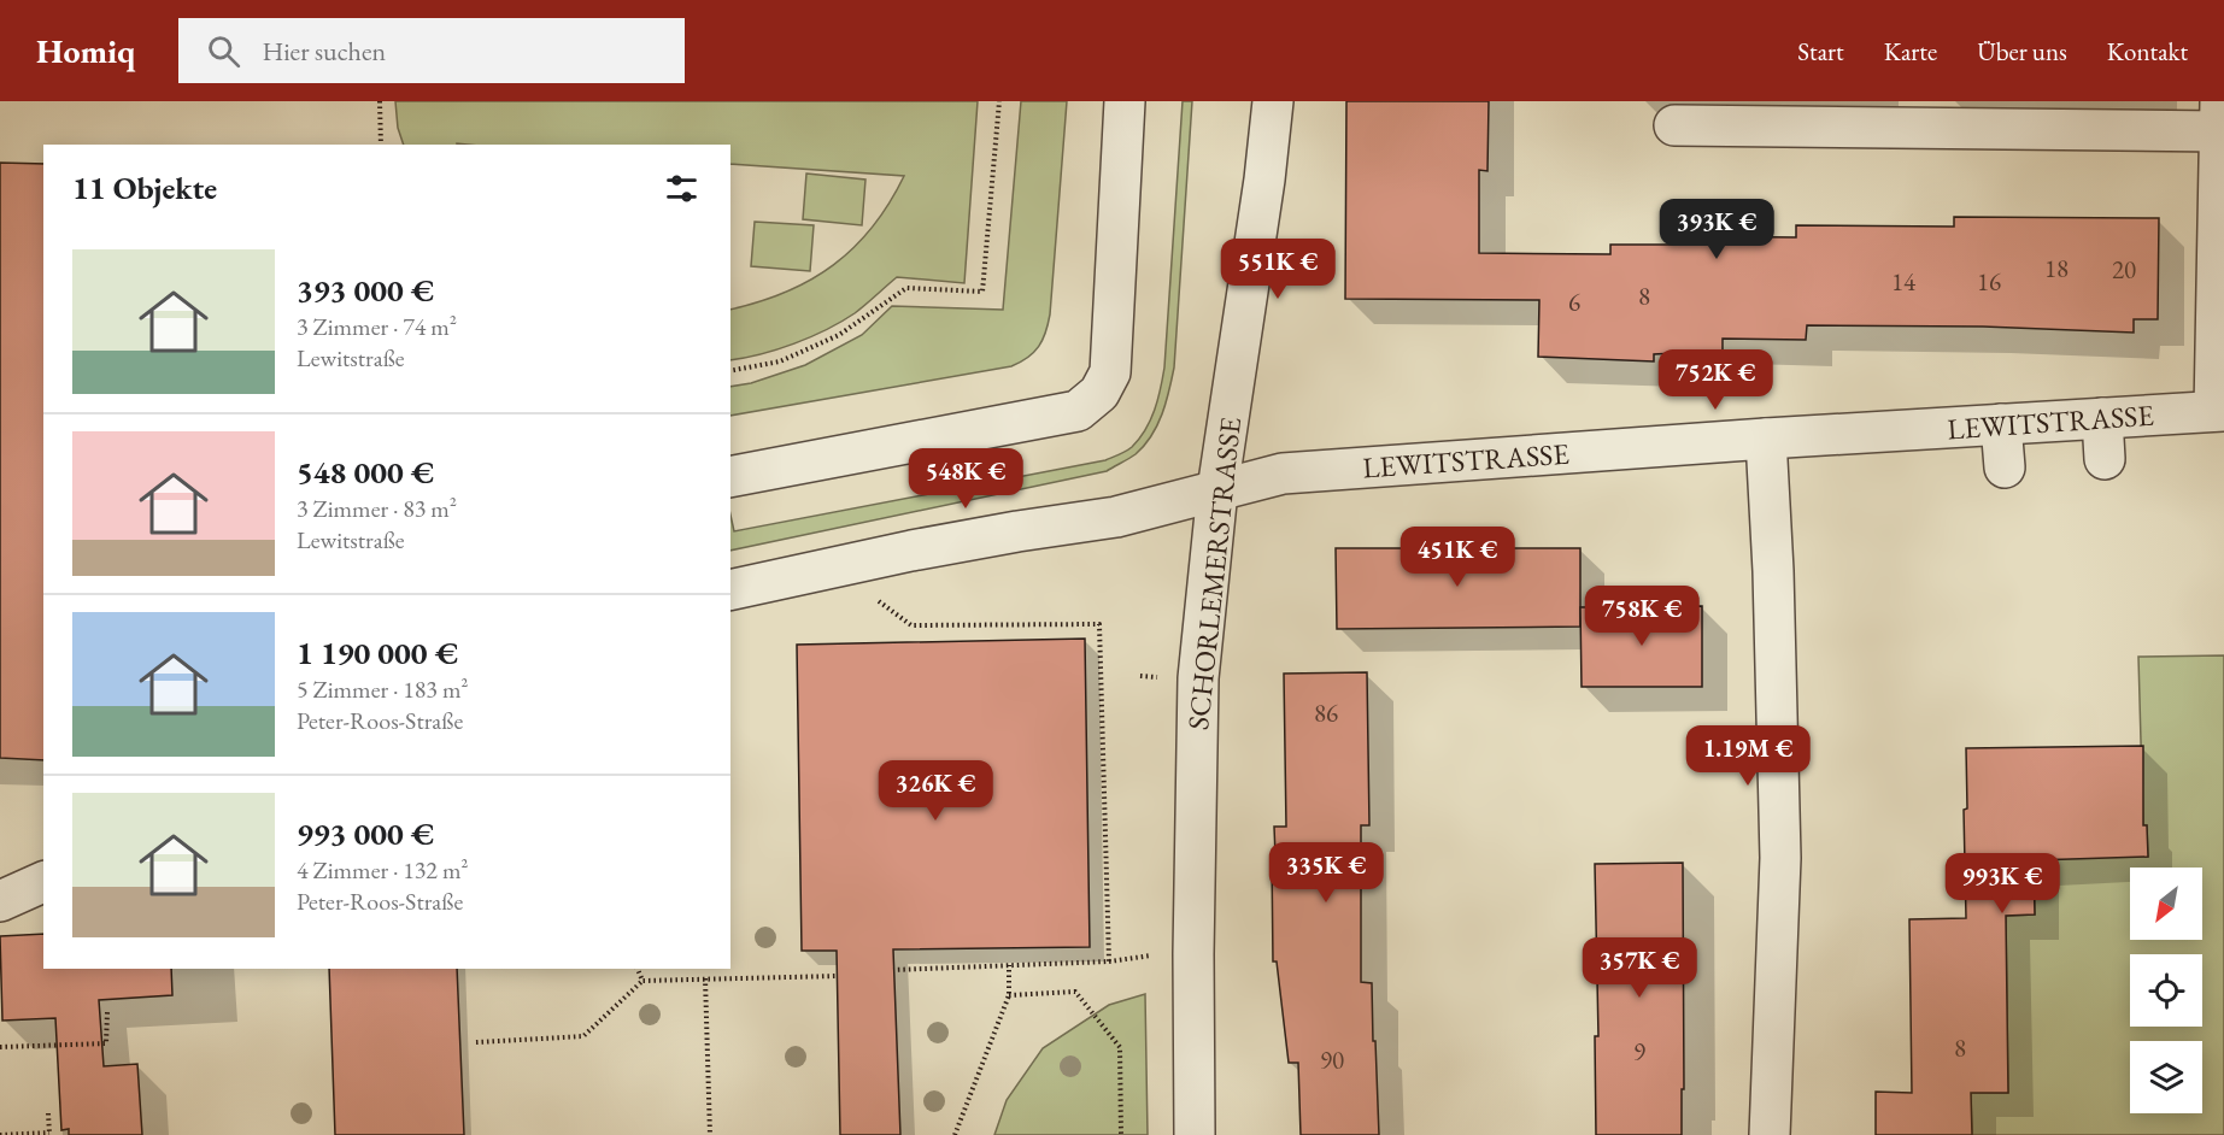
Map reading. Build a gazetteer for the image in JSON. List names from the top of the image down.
{
  "streets": {
    "street": ["LEWITSTRASSE", "SCHORLEMERSTRASSE"]
  },
  "crossings": [
    ["LEWITSTRASSE", "SCHORLEMERSTRASSE"]
  ],
  "house_numbers": [
    "18",
    "20",
    "14",
    "16",
    "8",
    "6",
    "86",
    "8",
    "9",
    "90"
  ],
  "north": "bottom left",
  "page": {
    "header": "Homiq",
    "search": "Hier suchen",
    "nav": [
      "Start",
      "Karte",
      "Über uns",
      "Kontakt"
    ],
    "heading": "11 Objekte",
    "price": [
      "393K €",
      "551K €",
      "752K €",
      "548K €",
      "451K €",
      "758K €",
      "1.19M €",
      "326K €",
      "335K €",
      "993K €",
      "357K €"
    ],
    "list": [
      {
        "name": "393 000 €",
        "note": "3 Zimmer · 74 m² · Lewitstraße"
      },
      {
        "name": "548 000 €",
        "note": "3 Zimmer · 83 m² · Lewitstraße"
      },
      {
        "name": "1 190 000 €",
        "note": "5 Zimmer · 183 m² · Peter-Roos-Straße"
      },
      {
        "name": "993 000 €",
        "note": "4 Zimmer · 132 m² · Peter-Roos-Straße"
      }
    ]
  }
}
